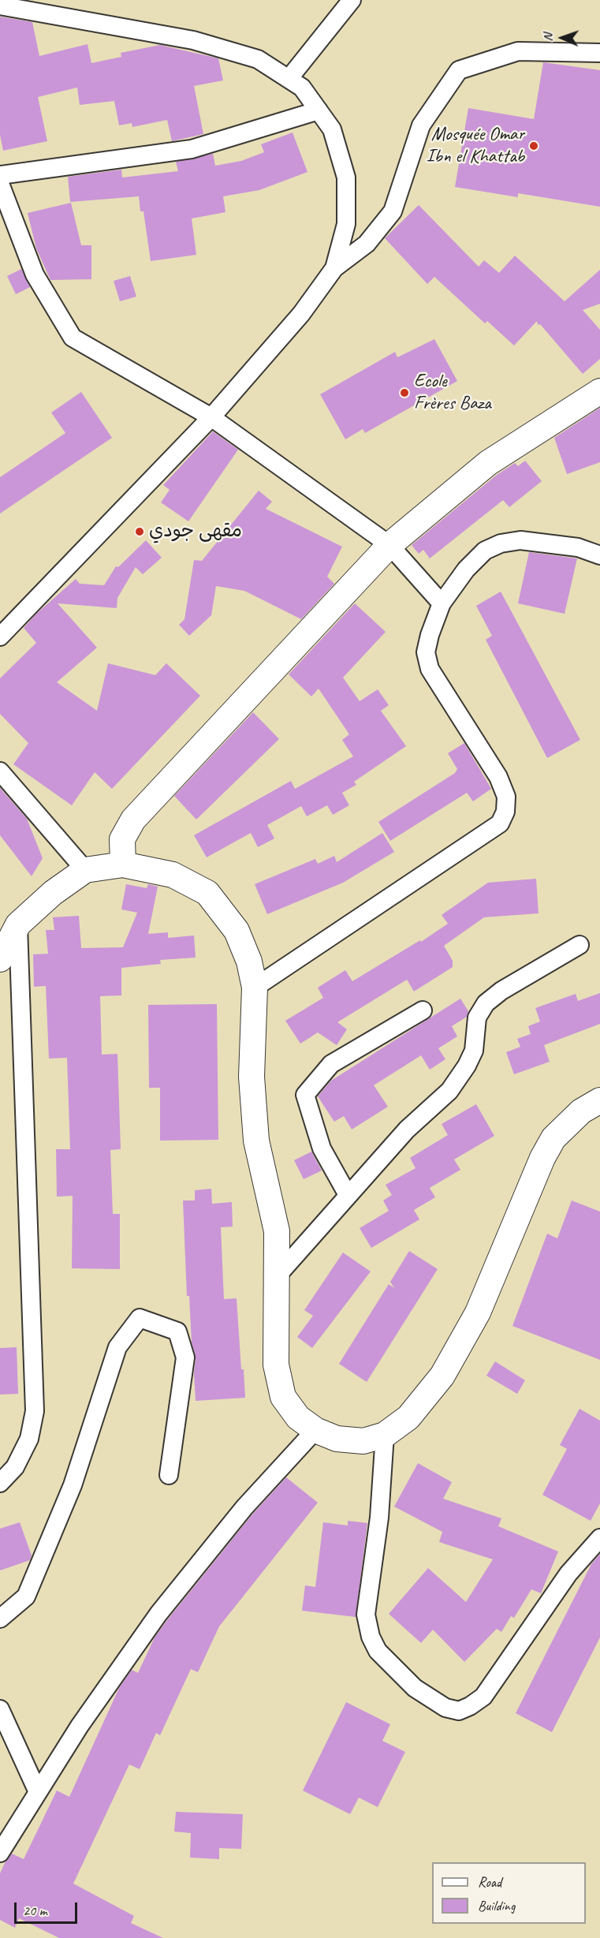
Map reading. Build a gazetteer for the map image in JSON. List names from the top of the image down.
{
  "places": ["Mosquée Omar Ibn el Khattab", "Ecole Frères Baza", "مقهى جودي"],
  "legend": ["Road", "Building"],
  "scale_bar": "20 m",
  "north": "left"
}
